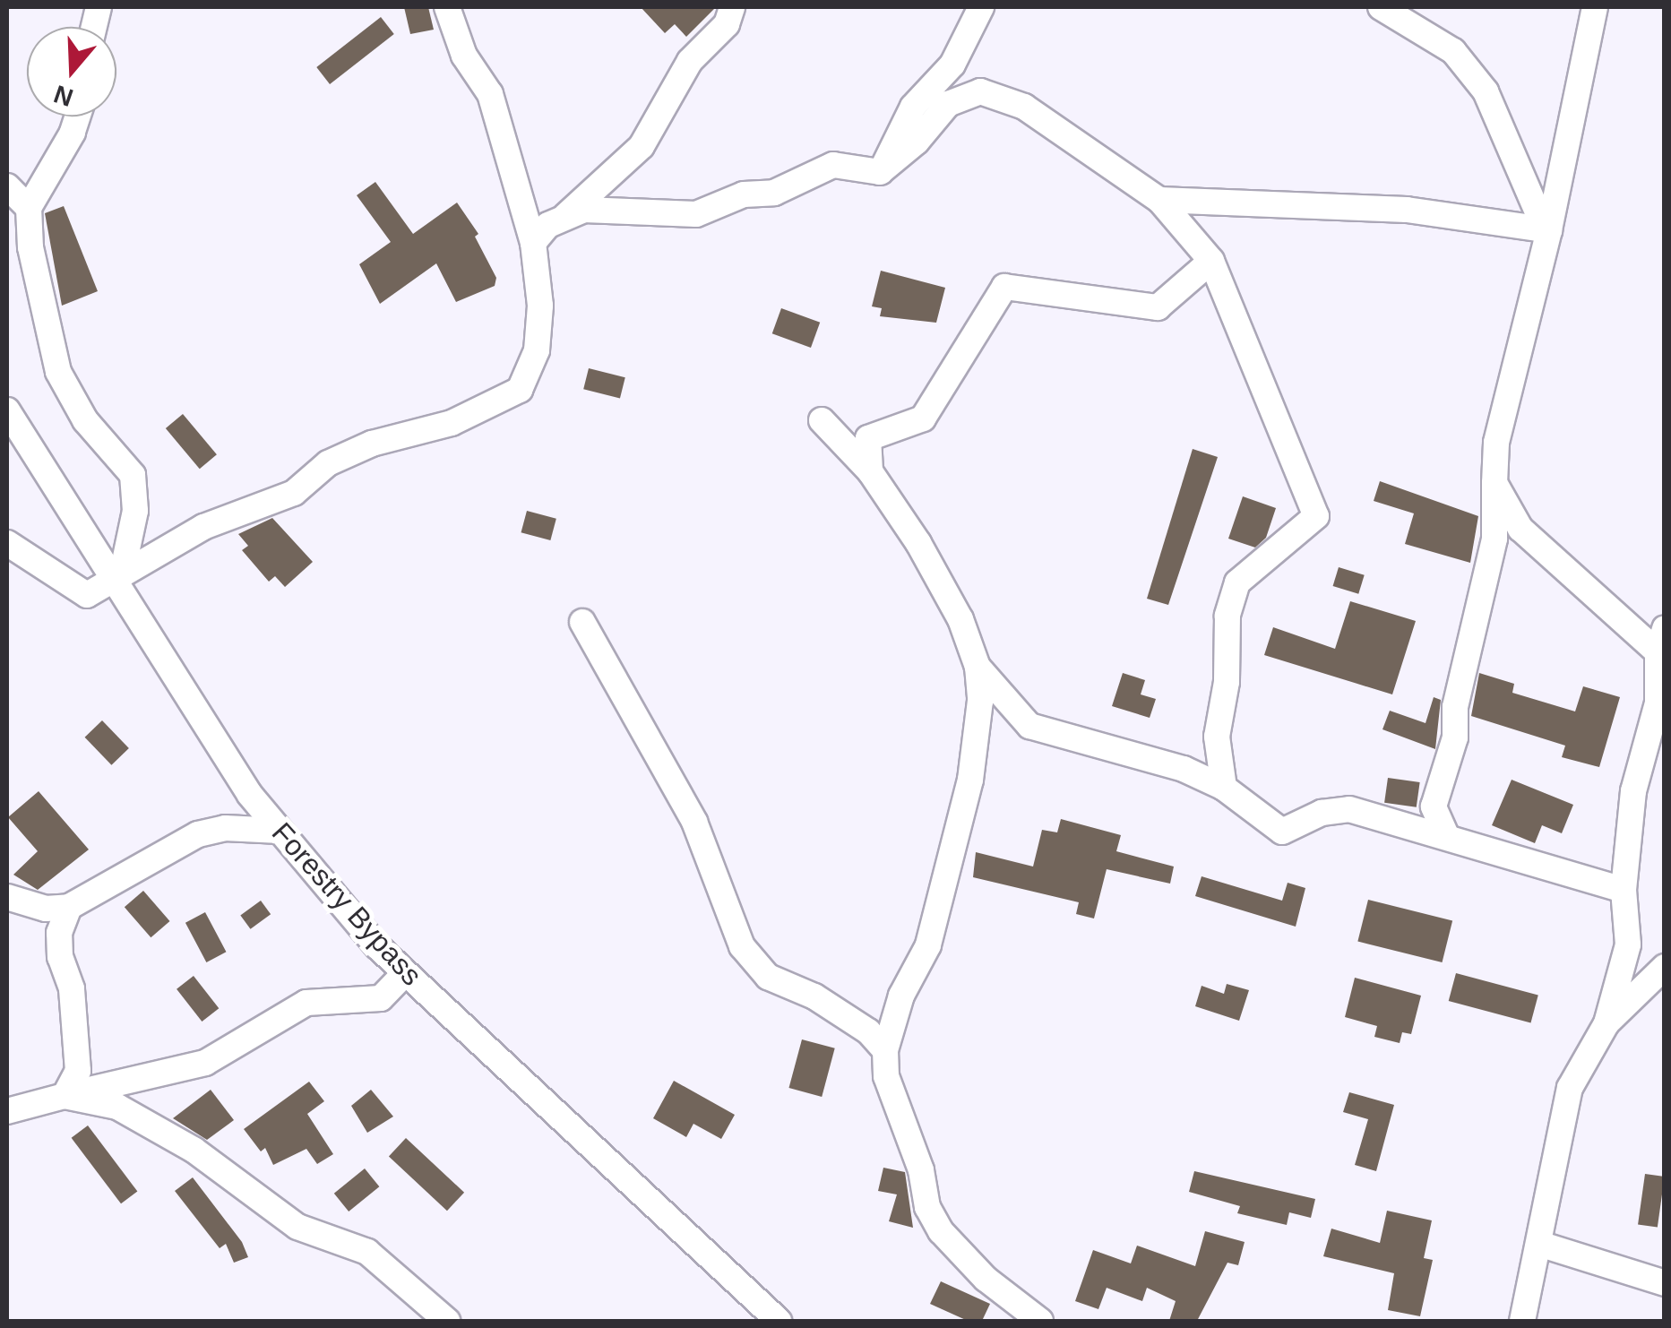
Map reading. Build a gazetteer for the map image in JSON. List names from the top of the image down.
{
  "streets": {
    "street": ["Forestry Bypass"]
  },
  "north": "bottom"
}
